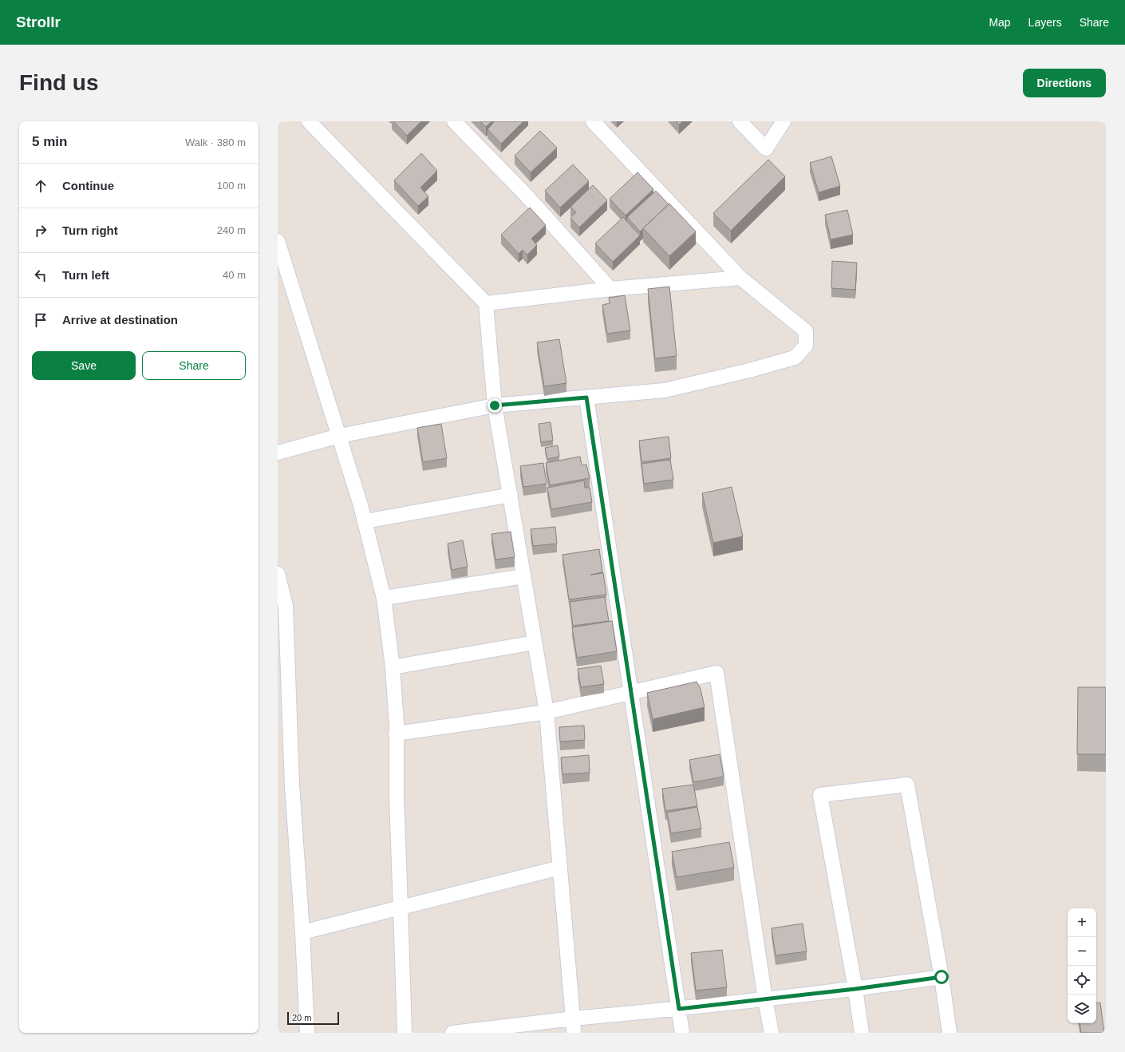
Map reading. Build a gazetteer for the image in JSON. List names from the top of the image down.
{
  "scale_bar": "20 m",
  "page": {
    "header": "Strollr",
    "nav": ["Map", "Layers", "Share"],
    "buttons": [
      "Directions",
      ["Save", "Share"]
    ],
    "title": "Find us",
    "heading": ["5 min", "Walk · 380 m"],
    "list": [
      ["Continue", "100 m"],
      ["Turn right", "240 m"],
      ["Turn left", "40 m"],
      "Arrive at destination"
    ],
    "map_buttons": ["+", "−"],
    "scale": "20 m"
  }
}
